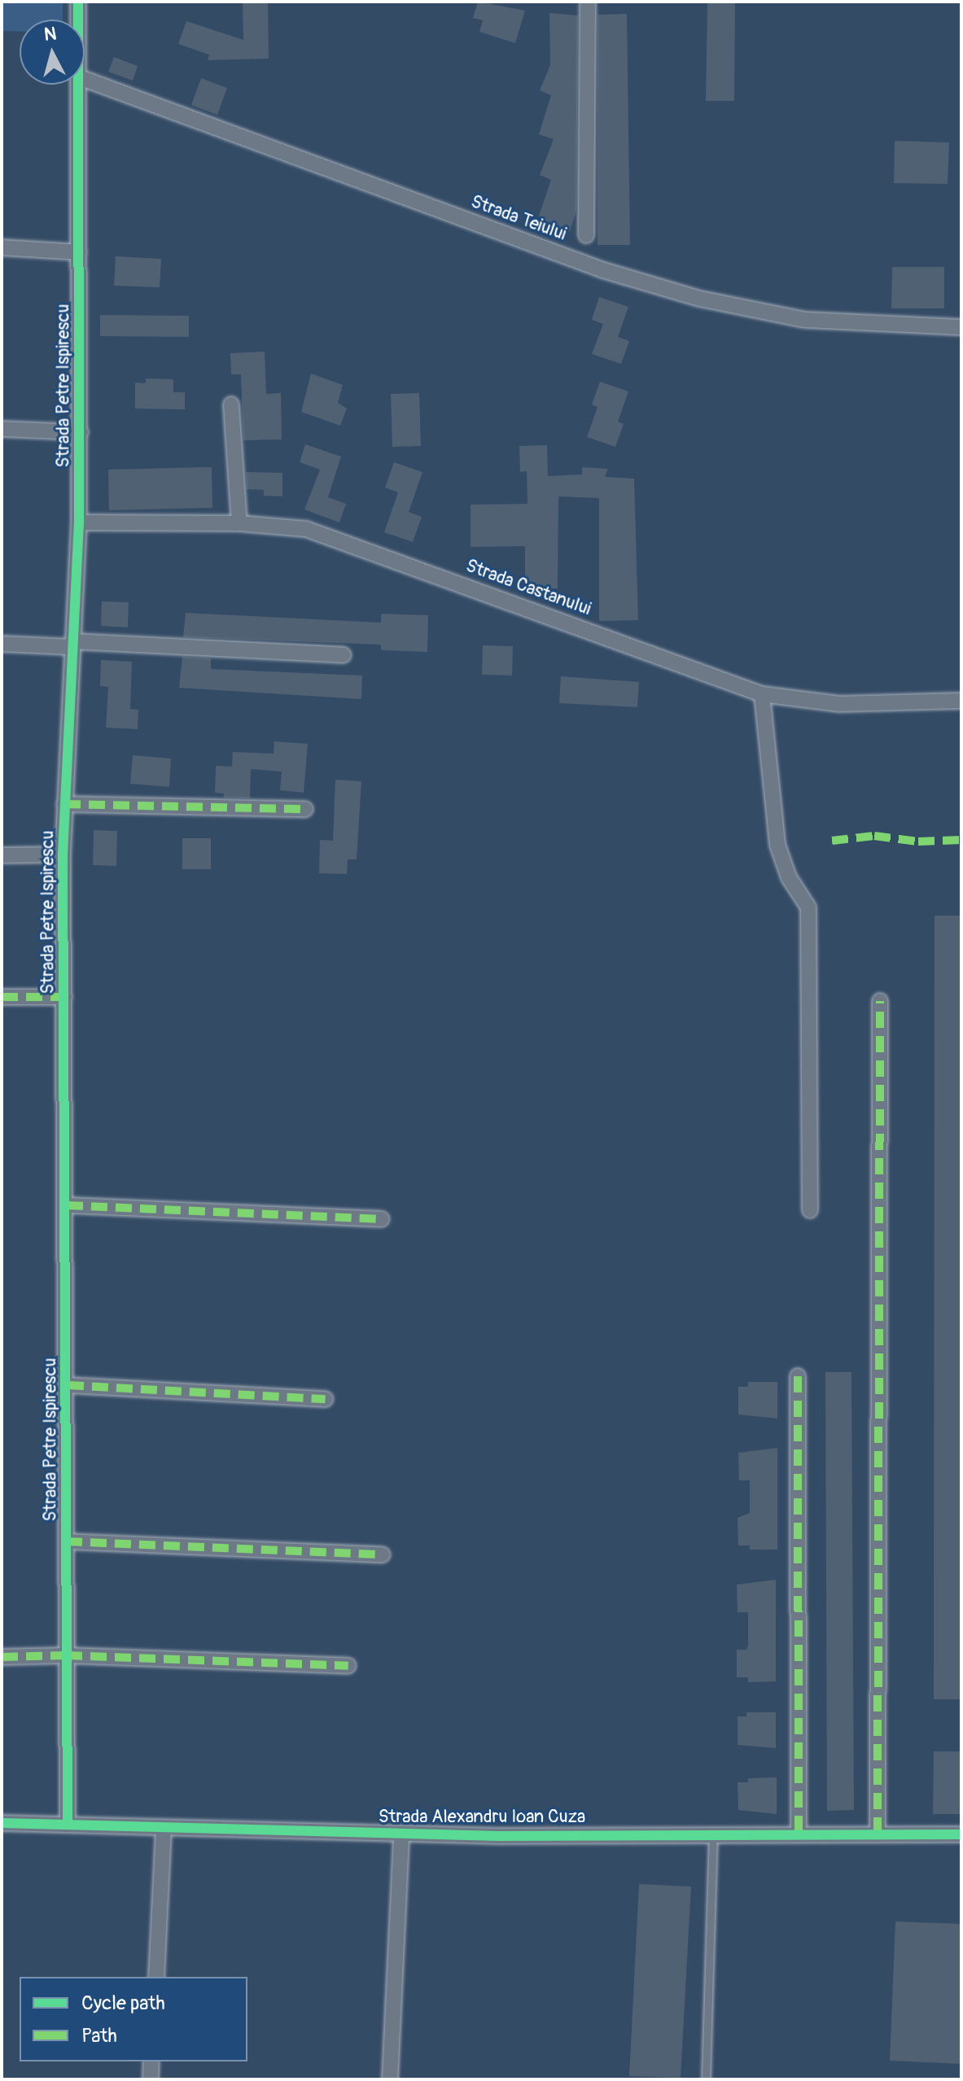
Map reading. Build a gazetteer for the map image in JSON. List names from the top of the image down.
{
  "streets": {
    "street": [
      "Strada Teiului",
      "Strada Petre Ispirescu",
      "Strada Castanului",
      "Strada Alexandru Ioan Cuza"
    ]
  },
  "crossings": [
    ["Strada Petre Ispirescu", "Strada Castanului"],
    ["Strada Petre Ispirescu", "Strada Alexandru Ioan Cuza"]
  ],
  "legend": ["Cycle path", "Path"],
  "north": "top"
}
